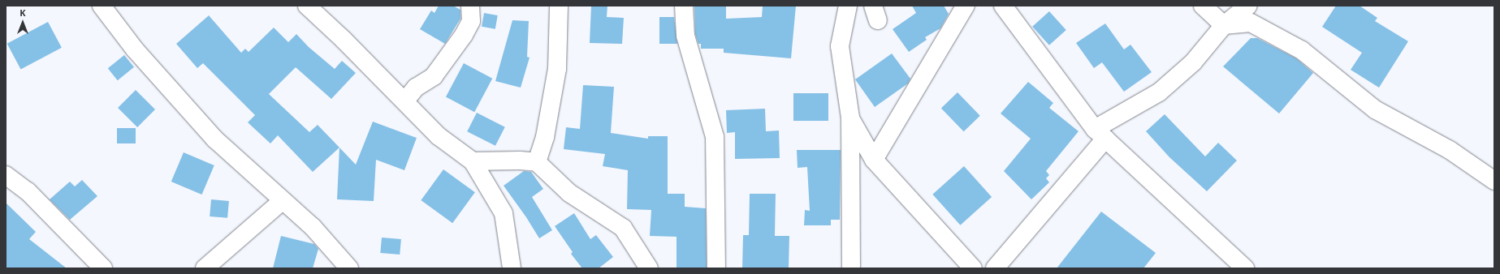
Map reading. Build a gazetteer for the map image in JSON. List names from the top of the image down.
{
  "north": "top"
}
